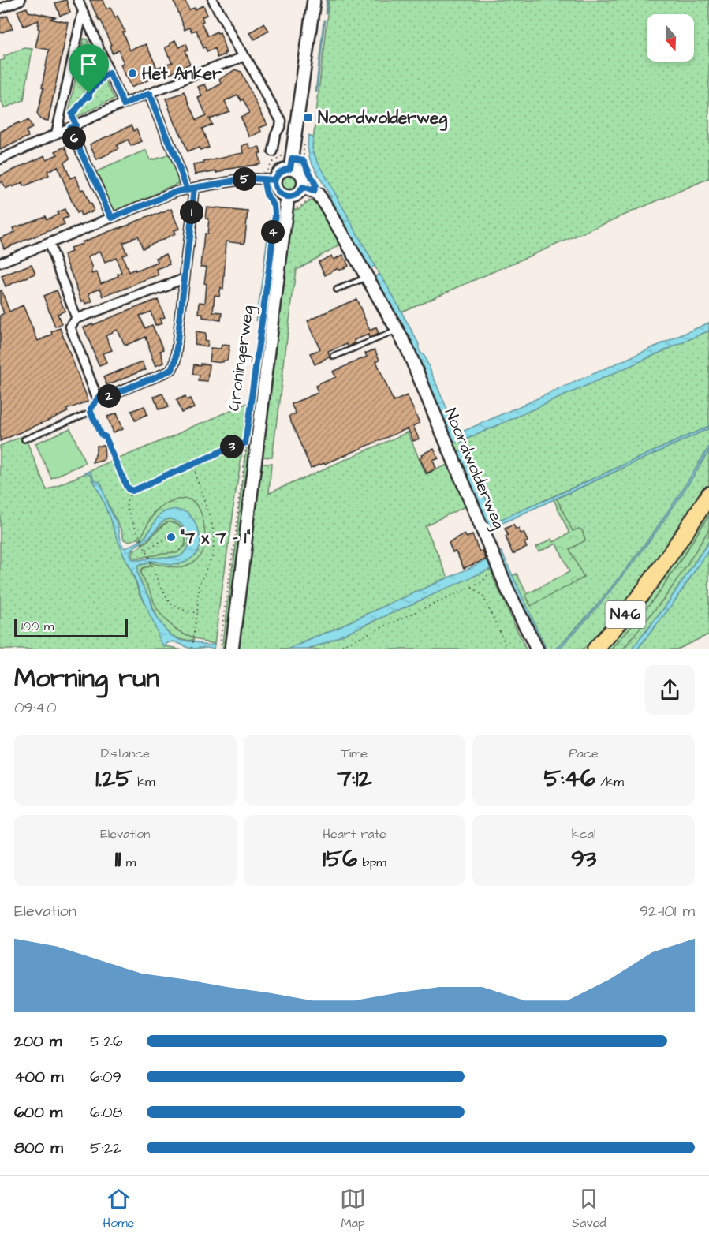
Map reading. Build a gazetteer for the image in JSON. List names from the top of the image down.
{
  "streets": {
    "highway": ["N46"],
    "main road": ["Groningerweg", "Noordwolderweg"]
  },
  "places": {
    "other": ["Het Anker", "\"7 x 7 - 1\""],
    "transit": ["Noordwolderweg"]
  },
  "scale_bar": "100 m",
  "north": "bottom",
  "page": {
    "pins": [
      "6",
      "5",
      "1",
      "4",
      "2",
      "3"
    ],
    "scale": "100 m",
    "heading": ["Morning run", "09:40"],
    "stats": [
      ["Distance", "1.25 km"],
      ["Time", "7:12"],
      ["Pace", "5:46 /km"],
      ["Elevation", "11 m"],
      ["Heart rate", "156 bpm"],
      ["kcal", "93"]
    ],
    "chart": ["Elevation", "92–101 m"],
    "list": [
      {
        "name": "200 m",
        "note": "5:26"
      },
      {
        "name": "400 m",
        "note": "6:09"
      },
      {
        "name": "600 m",
        "note": "6:08"
      },
      {
        "name": "800 m",
        "note": "5:22"
      }
    ],
    "tabs": ["Home", "Map", "Saved"]
  }
}
